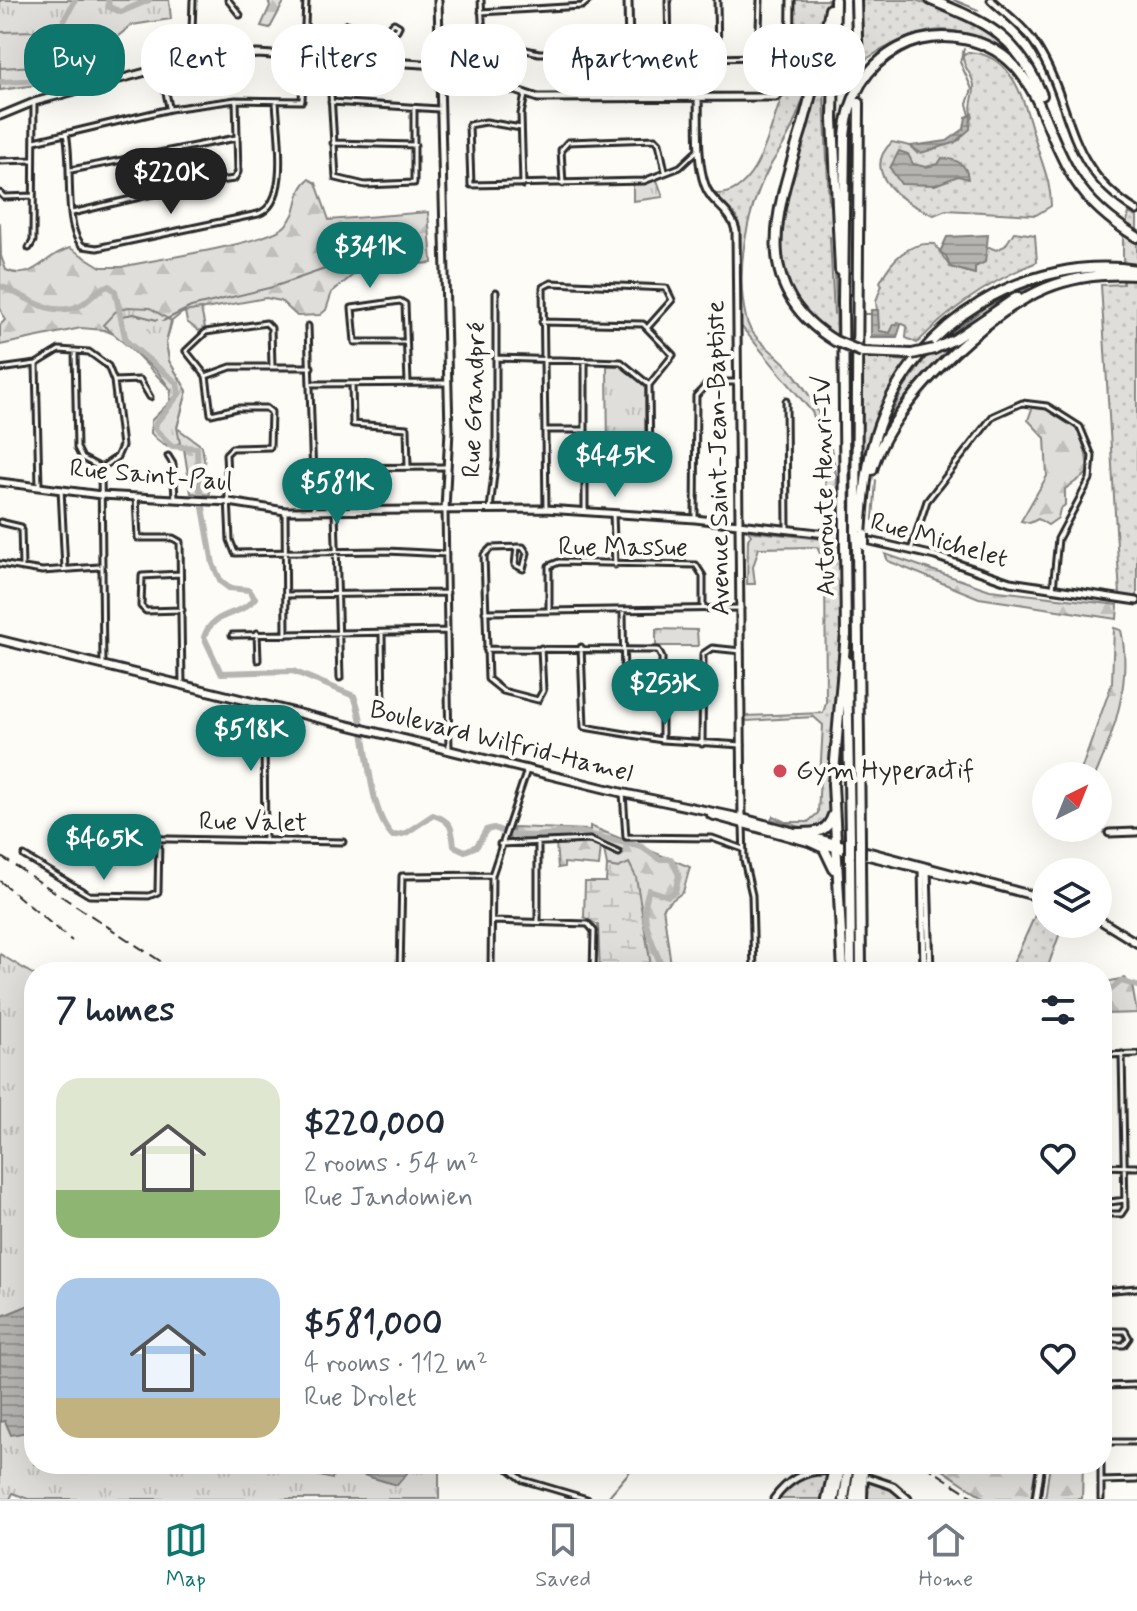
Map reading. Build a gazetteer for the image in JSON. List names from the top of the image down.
{
  "streets": {
    "highway": ["Autoroute Henri-IV"],
    "main road": ["Boulevard Wilfrid-Hamel"],
    "street": [
      "Rue Grandpré",
      "Avenue Saint-Jean-Baptiste",
      "Rue Saint-Paul",
      "Rue Michelet",
      "Rue Massue",
      "Rue Valet"
    ]
  },
  "crossings": [
    ["Rue Grandpré", "Rue Saint-Paul"],
    ["Rue Grandpré", "Rue Michelet"],
    ["Avenue Saint-Jean-Baptiste", "Rue Michelet"],
    ["Avenue Saint-Jean-Baptiste", "Boulevard Wilfrid-Hamel"],
    ["Rue Saint-Paul", "Rue Michelet"]
  ],
  "places": ["Gym Hyperactif"],
  "north": "top right",
  "page": {
    "chip": [
      "Buy",
      "Rent",
      "Filters",
      "New",
      "Apartment",
      "House"
    ],
    "price": [
      "$220K",
      "$341K",
      "$445K",
      "$581K",
      "$253K",
      "$518K",
      "$465K"
    ],
    "heading": "7 homes",
    "list": [
      {
        "name": "$220,000",
        "note": "2 rooms · 54 m² · Rue Jandomien"
      },
      {
        "name": "$581,000",
        "note": "4 rooms · 112 m² · Rue Drolet"
      }
    ],
    "tabs": ["Map", "Saved", "Home"]
  }
}
